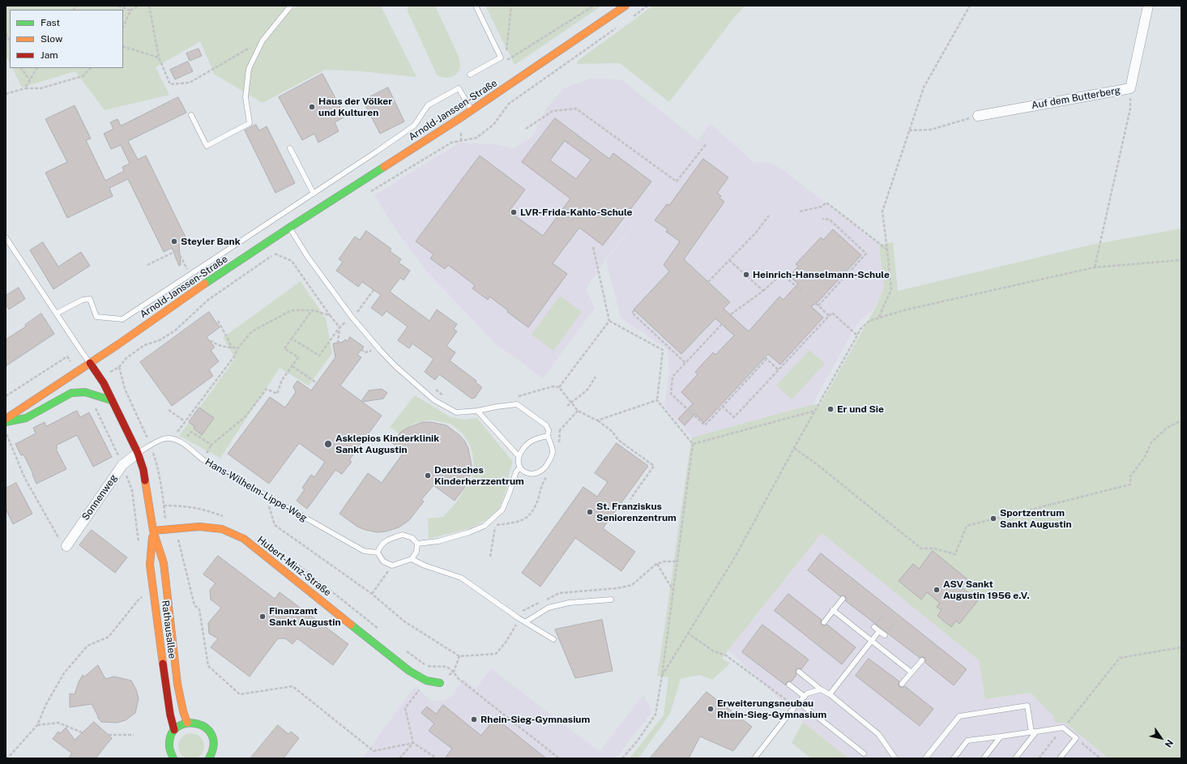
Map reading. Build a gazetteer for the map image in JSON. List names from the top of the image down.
{
  "streets": {
    "street": [
      "Auf dem Butterberg",
      "Arnold-Janssen-Straße",
      "Sonnenweg",
      "Hubert-Minz-Straße",
      "Rathausallee"
    ],
    "lane": ["Hans-Wilhelm-Lippe-Weg"]
  },
  "crossings": [
    ["Arnold-Janssen-Straße", "Rathausallee"],
    ["Hans-Wilhelm-Lippe-Weg", "Sonnenweg"],
    ["Hans-Wilhelm-Lippe-Weg", "Rathausallee"],
    ["Sonnenweg", "Rathausallee"],
    ["Hubert-Minz-Straße", "Rathausallee"]
  ],
  "places": [
    "Haus der Völker und Kulturen",
    "LVR-Frida-Kahlo-Schule",
    "Steyler Bank",
    "Heinrich-Hanselmann-Schule",
    "Er und Sie",
    "Asklepios Kinderklinik Sankt Augustin",
    "Deutsches Kinderherzzentrum",
    "St. Franziskus Seniorenzentrum",
    "Sportzentrum Sankt Augustin",
    "ASV Sankt Augustin 1956 e.V.",
    "Finanzamt Sankt Augustin",
    "Erweiterungsneubau Rhein-Sieg-Gymnasium",
    "Rhein-Sieg-Gymnasium"
  ],
  "legend": ["Fast", "Slow", "Jam"],
  "north": "bottom right"
}
